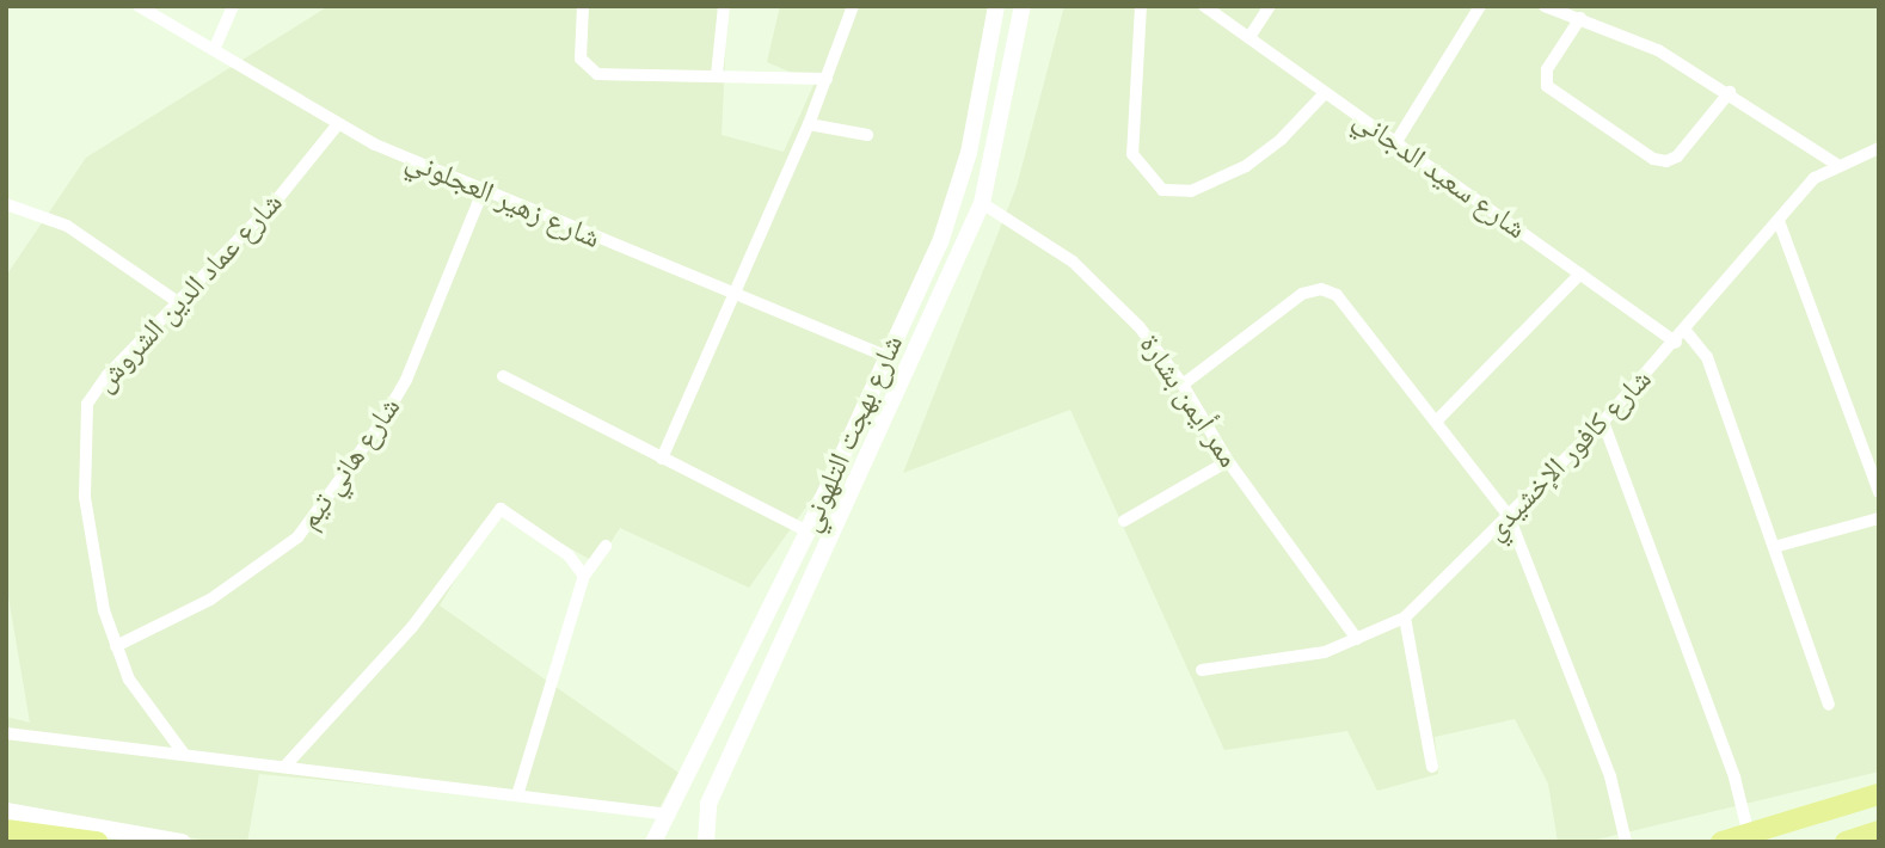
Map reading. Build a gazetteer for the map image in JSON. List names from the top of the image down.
{
  "streets": {
    "street": [
      "شارع سعيد الدجاني",
      "شارع زهير العجلوني",
      "شارع عماد الدين الشروش",
      "ممر أيمن بشارة",
      "شارع بهجت التلهوني",
      "شارع كافور الإخشيدي",
      "شارع هاني تيم"
    ]
  },
  "crossings": [
    ["شارع سعيد الدجاني", "شارع كافور الإخشيدي"],
    ["شارع زهير العجلوني", "شارع عماد الدين الشروش"],
    ["شارع زهير العجلوني", "شارع بهجت التلهوني"],
    ["شارع زهير العجلوني", "شارع هاني تيم"],
    ["شارع عماد الدين الشروش", "شارع هاني تيم"],
    ["ممر أيمن بشارة", "شارع بهجت التلهوني"],
    ["ممر أيمن بشارة", "شارع كافور الإخشيدي"]
  ]
}
